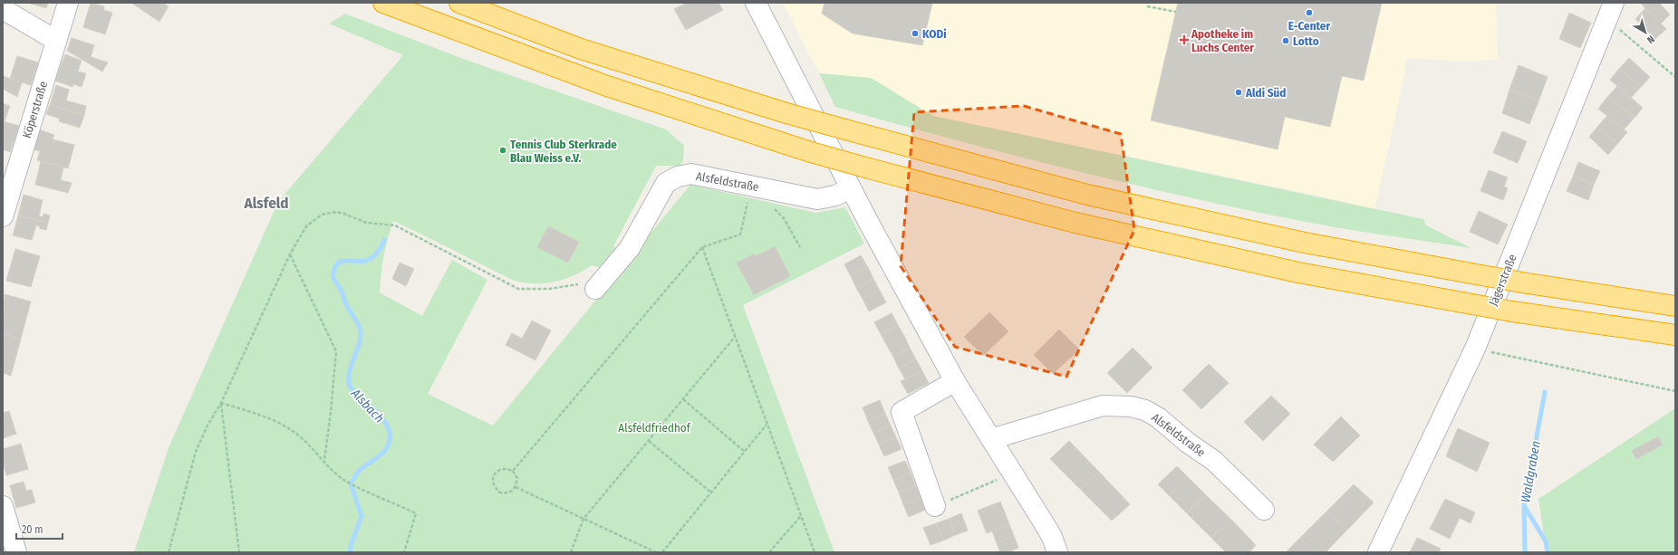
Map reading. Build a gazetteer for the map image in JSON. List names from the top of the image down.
{
  "streets": {
    "street": ["Köperstraße", "Alsfeldstraße", "Jägerstraße"]
  },
  "districts": ["Alsfeld"],
  "water": ["Alsbach", "Waldgraben"],
  "parks": ["Alsfeldfriedhof"],
  "places": {
    "other": [
      "E-Center",
      "KODi",
      "Lotto",
      "Aldi Süd",
      "Tennis Club Sterkrade Blau Weiss e.V."
    ],
    "health": ["Apotheke im Luchs Center"]
  },
  "scale_bar": "20 m",
  "north": "bottom right"
}
